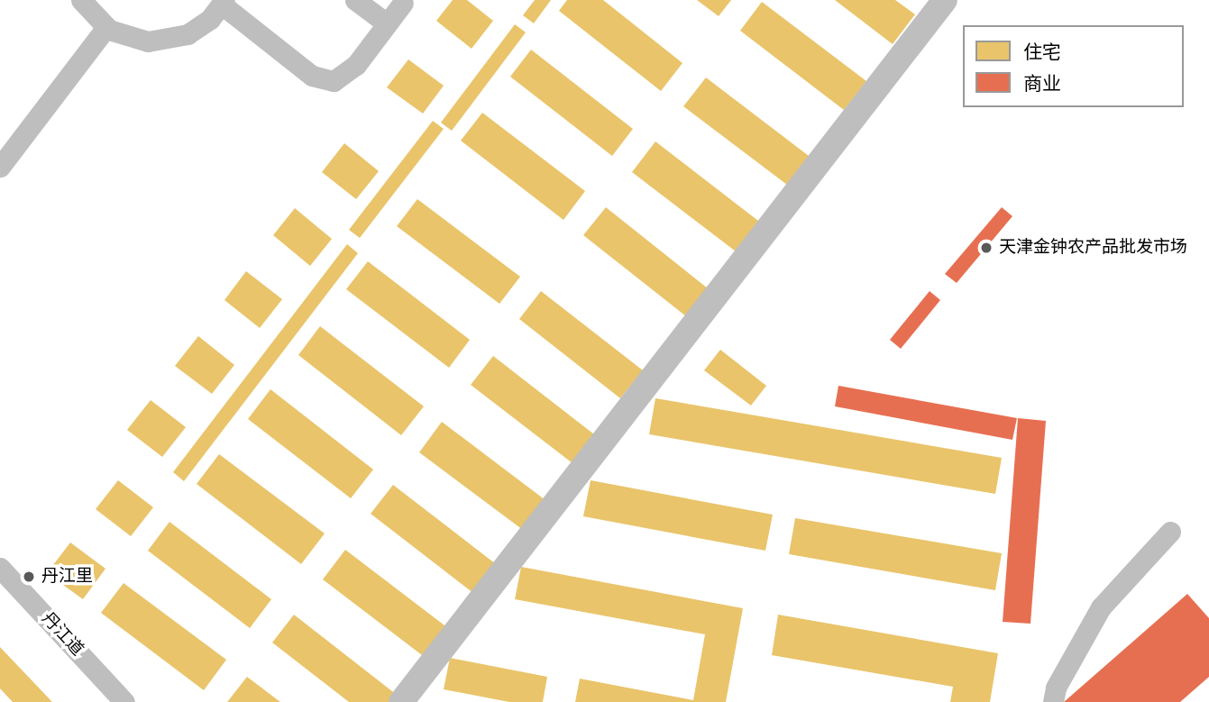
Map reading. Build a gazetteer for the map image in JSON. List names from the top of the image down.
{
  "streets": {
    "street": ["丹江道"]
  },
  "places": ["天津金钟农产品批发市场", "丹江里"],
  "legend": ["住宅", "商业"]
}
